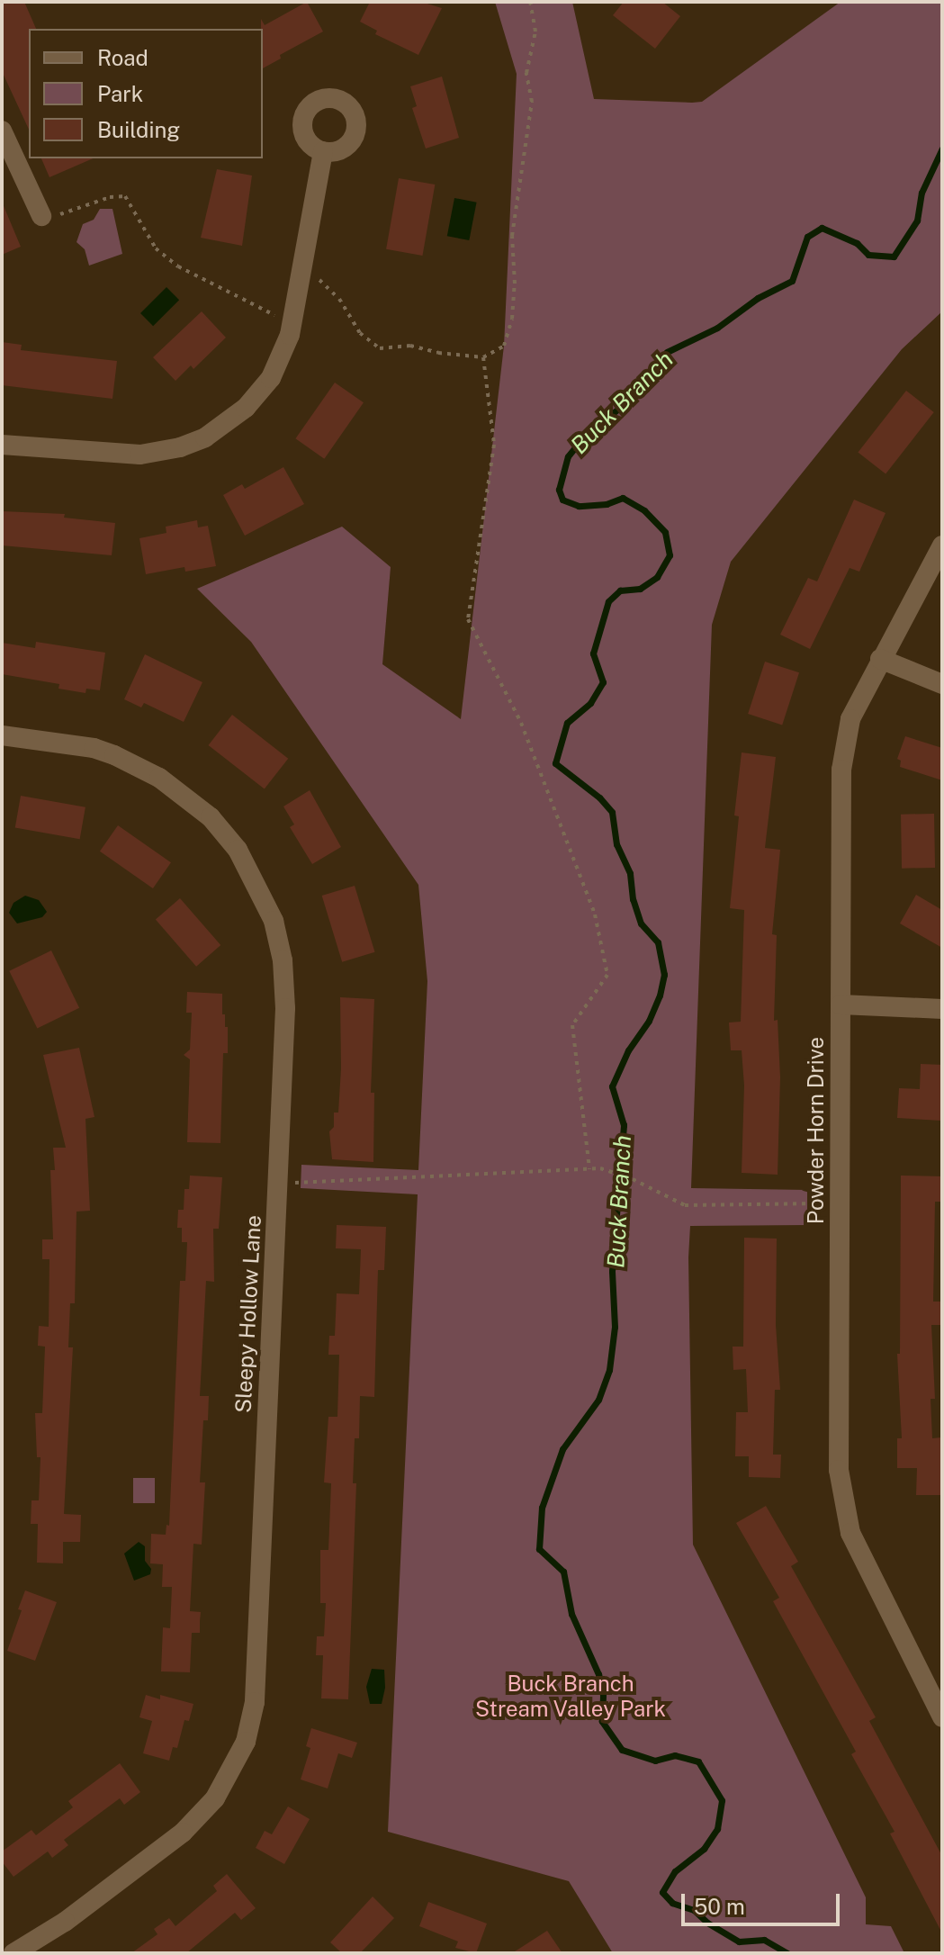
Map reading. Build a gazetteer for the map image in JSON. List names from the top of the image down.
{
  "streets": {
    "street": ["Powder Horn Drive", "Sleepy Hollow Lane"]
  },
  "water": ["Buck Branch"],
  "parks": ["Buck Branch Stream Valley Park"],
  "legend": ["Road", "Park", "Building"],
  "scale_bar": "50 m"
}
